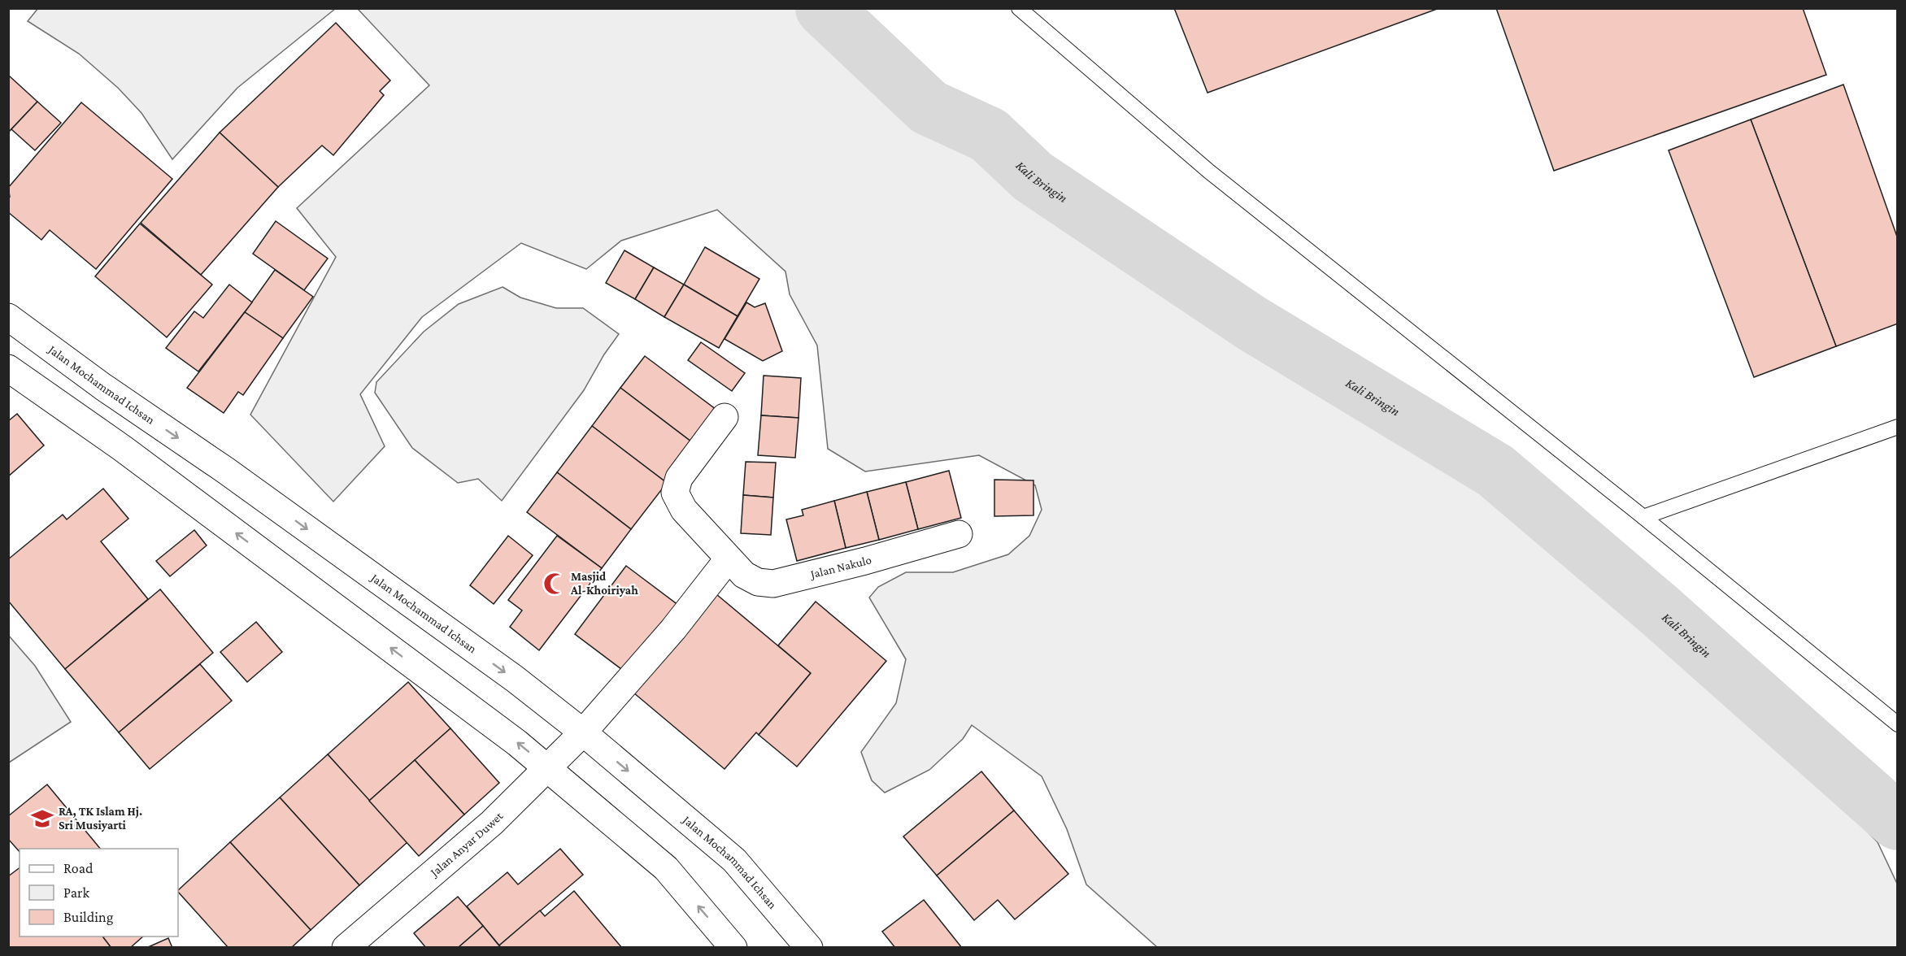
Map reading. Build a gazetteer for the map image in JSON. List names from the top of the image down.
{
  "streets": {
    "main road": ["Jalan Mochammad Ichsan", "Jalan Nakulo", "Jalan Anyar Duwet"]
  },
  "crossings": [
    ["Jalan Mochammad Ichsan", "Jalan Anyar Duwet"]
  ],
  "water": ["Kali Bringin"],
  "places": {
    "mosque": ["Masjid Al-Khoiriyah"],
    "school or university": ["RA, TK Islam Hj. Sri Musiyarti"]
  },
  "legend": ["Road", "Park", "Building"]
}
